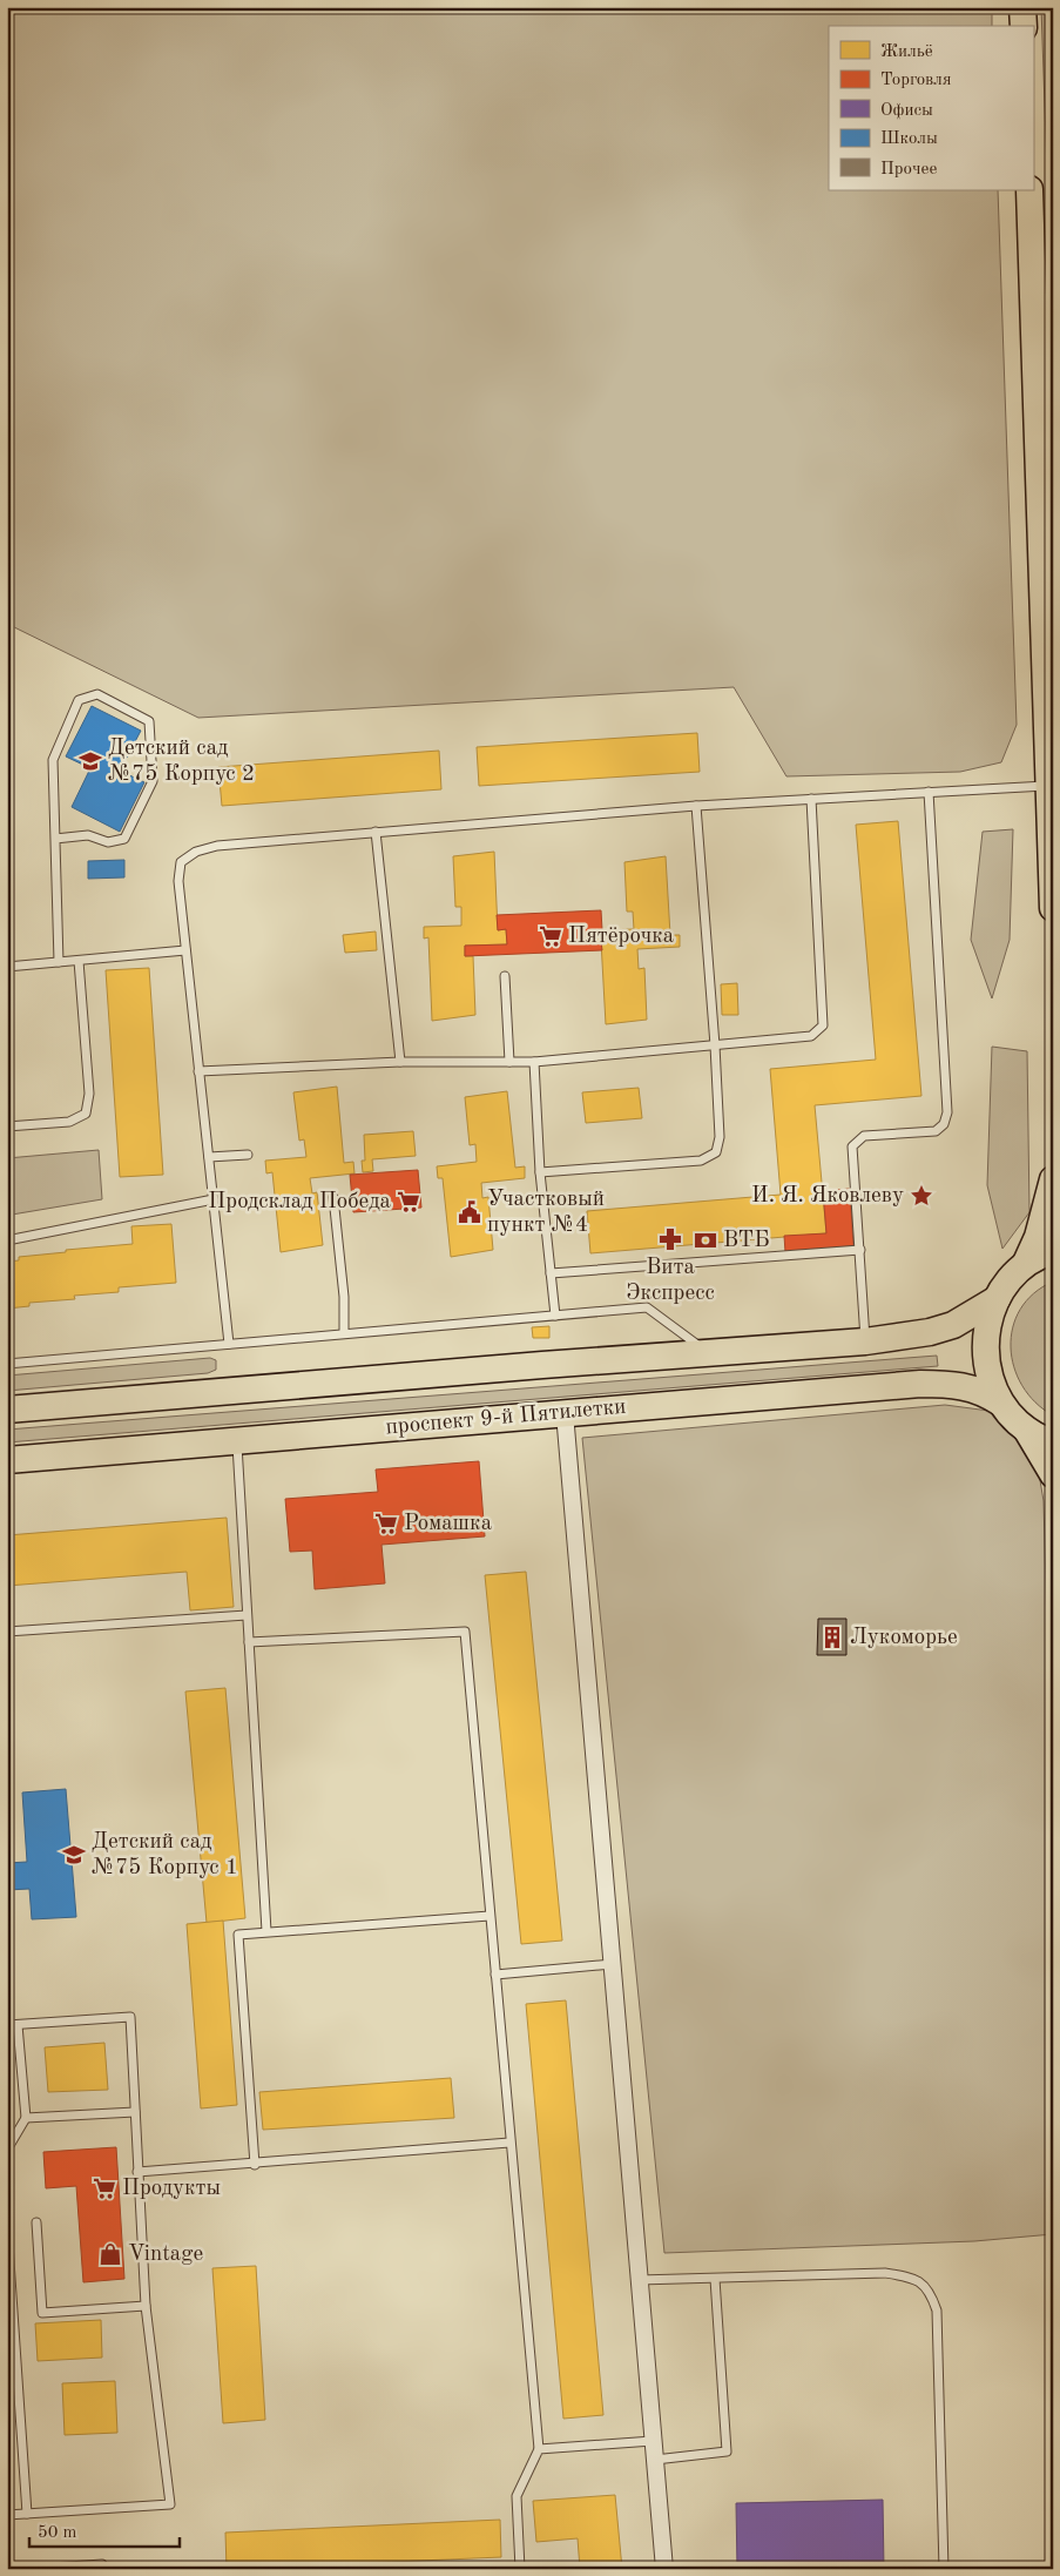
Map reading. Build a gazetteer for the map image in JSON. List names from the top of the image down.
{
  "streets": {
    "main road": ["проспект 9-й Пятилетки"]
  },
  "places": {
    "school or university": ["Детский сад №75 Корпус 2", "Детский сад №75 Корпус 1"],
    "supermarket": [
      "Пятёрочка",
      "Продсклад Победа",
      "Ромашка",
      "Продукты"
    ],
    "place": ["И. Я. Яковлеву"],
    "public building": ["Участковый пункт №4"],
    "pharmacy": ["Вита Экспресс"],
    "bank": ["ВТБ"],
    "building": ["Лукоморье"],
    "shop": ["Vintage"]
  },
  "legend": [
    "Жильё",
    "Торговля",
    "Офисы",
    "Школы",
    "Прочее"
  ],
  "scale_bar": "50 m"
}
